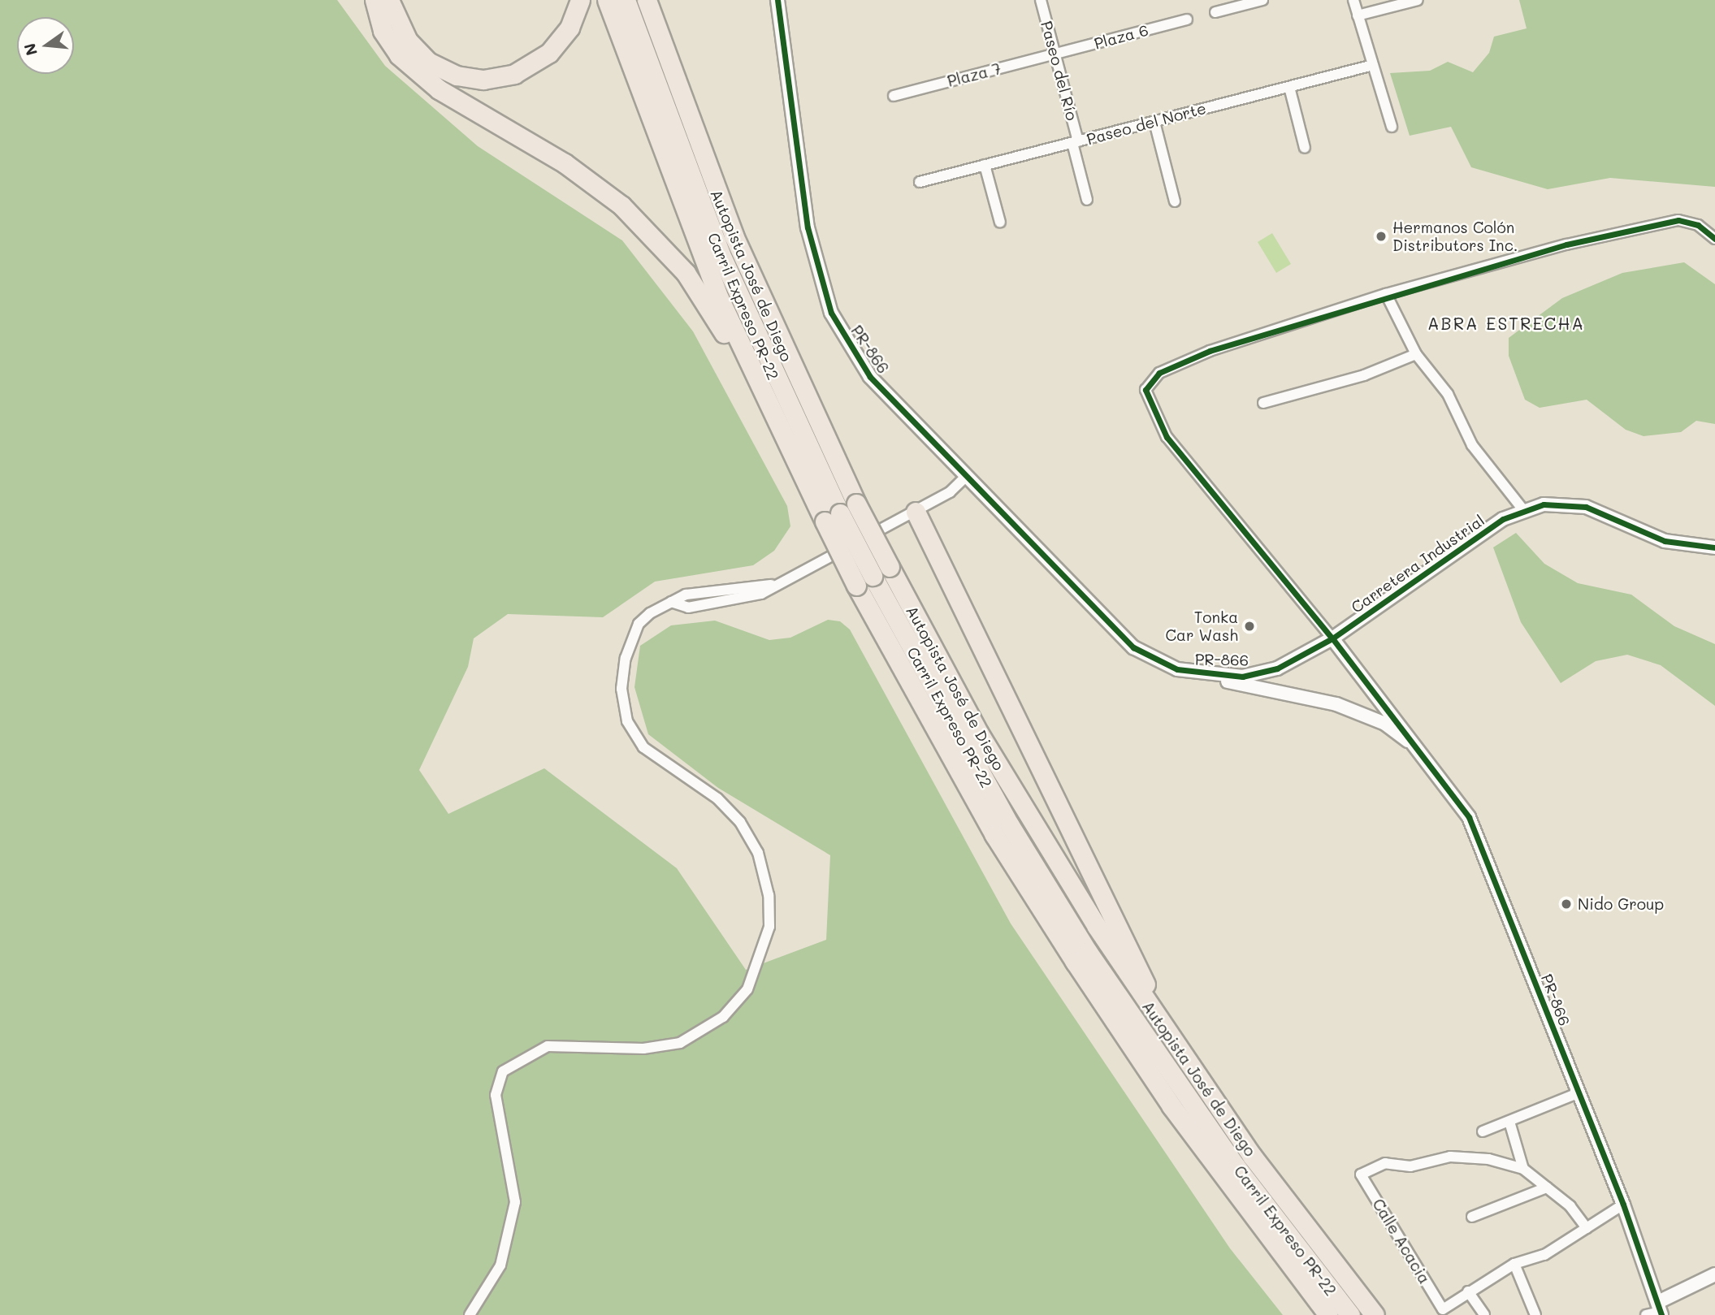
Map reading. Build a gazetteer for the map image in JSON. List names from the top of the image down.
{
  "streets": {
    "highway": ["Autopista José de Diego", "Carril Expreso PR-22"],
    "street": [
      "Plaza 6",
      "Paseo del Río",
      "Plaza 7",
      "Paseo del Norte",
      "PR-866",
      "Carretera Industrial",
      "Calle Acacia"
    ]
  },
  "crossings": [
    ["Plaza 6", "Paseo del Río"],
    ["Plaza 6", "Plaza 7"],
    ["Paseo del Río", "Plaza 7"],
    ["Paseo del Río", "Paseo del Norte"],
    ["Autopista José de Diego", "Carril Expreso PR-22"],
    ["PR-866", "Carretera Industrial"],
    ["PR-866", "Calle Acacia"]
  ],
  "districts": ["ABRA ESTRECHA"],
  "places": ["Hermanos Colón Distributors Inc.", "Tonka Car Wash", "Nido Group"],
  "north": "left"
}
